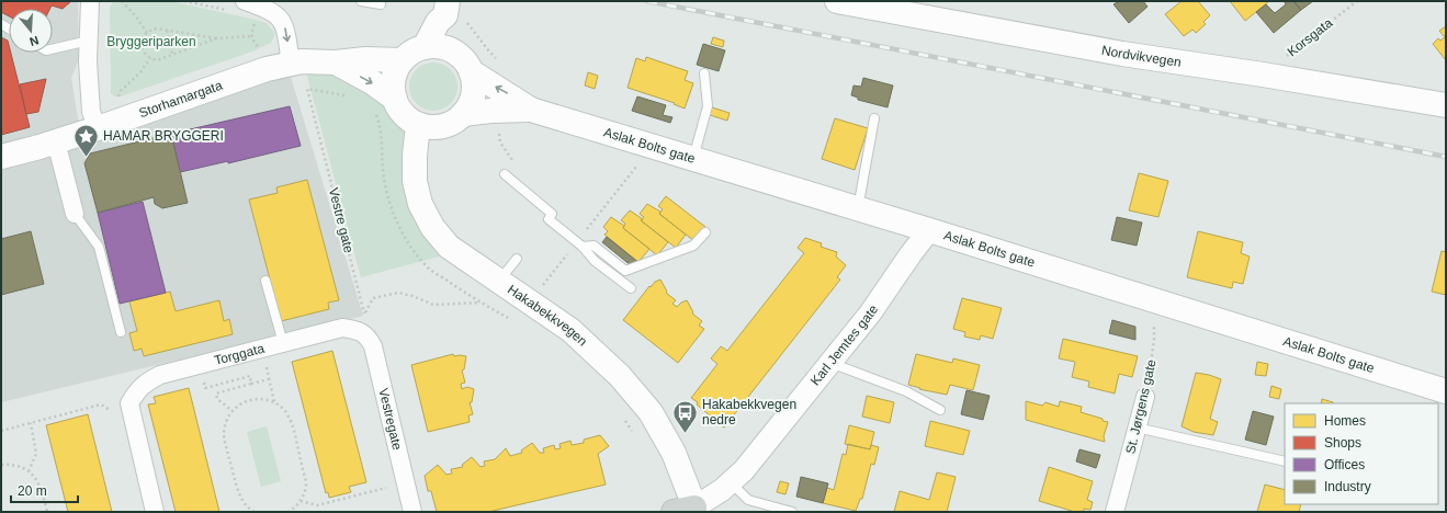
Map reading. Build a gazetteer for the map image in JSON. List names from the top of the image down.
{
  "streets": {
    "main road": [
      "Nordvikvegen",
      "Storhamargata",
      "Aslak Bolts gate",
      "Hakabekkvegen"
    ],
    "street": [
      "Karl Jemtes gate",
      "Torggata",
      "St. Jørgens gate",
      "Vestregate"
    ],
    "path": ["Korsgata", "Vestre gate"]
  },
  "crossings": [
    ["Korsgata", "Nordvikvegen"],
    ["Storhamargata", "Aslak Bolts gate"],
    ["Storhamargata", "Hakabekkvegen"],
    ["Aslak Bolts gate", "Hakabekkvegen"],
    ["Aslak Bolts gate", "Karl Jemtes gate"],
    ["Aslak Bolts gate", "St. Jørgens gate"],
    ["Hakabekkvegen", "Karl Jemtes gate"],
    ["Torggata", "Vestregate"]
  ],
  "parks": ["Bryggeriparken"],
  "places": {
    "place": ["HAMAR BRYGGERI"],
    "bus stop": ["Hakabekkvegen nedre"]
  },
  "legend": [
    "Homes",
    "Shops",
    "Offices",
    "Industry"
  ],
  "scale_bar": "20 m",
  "north": "bottom"
}
